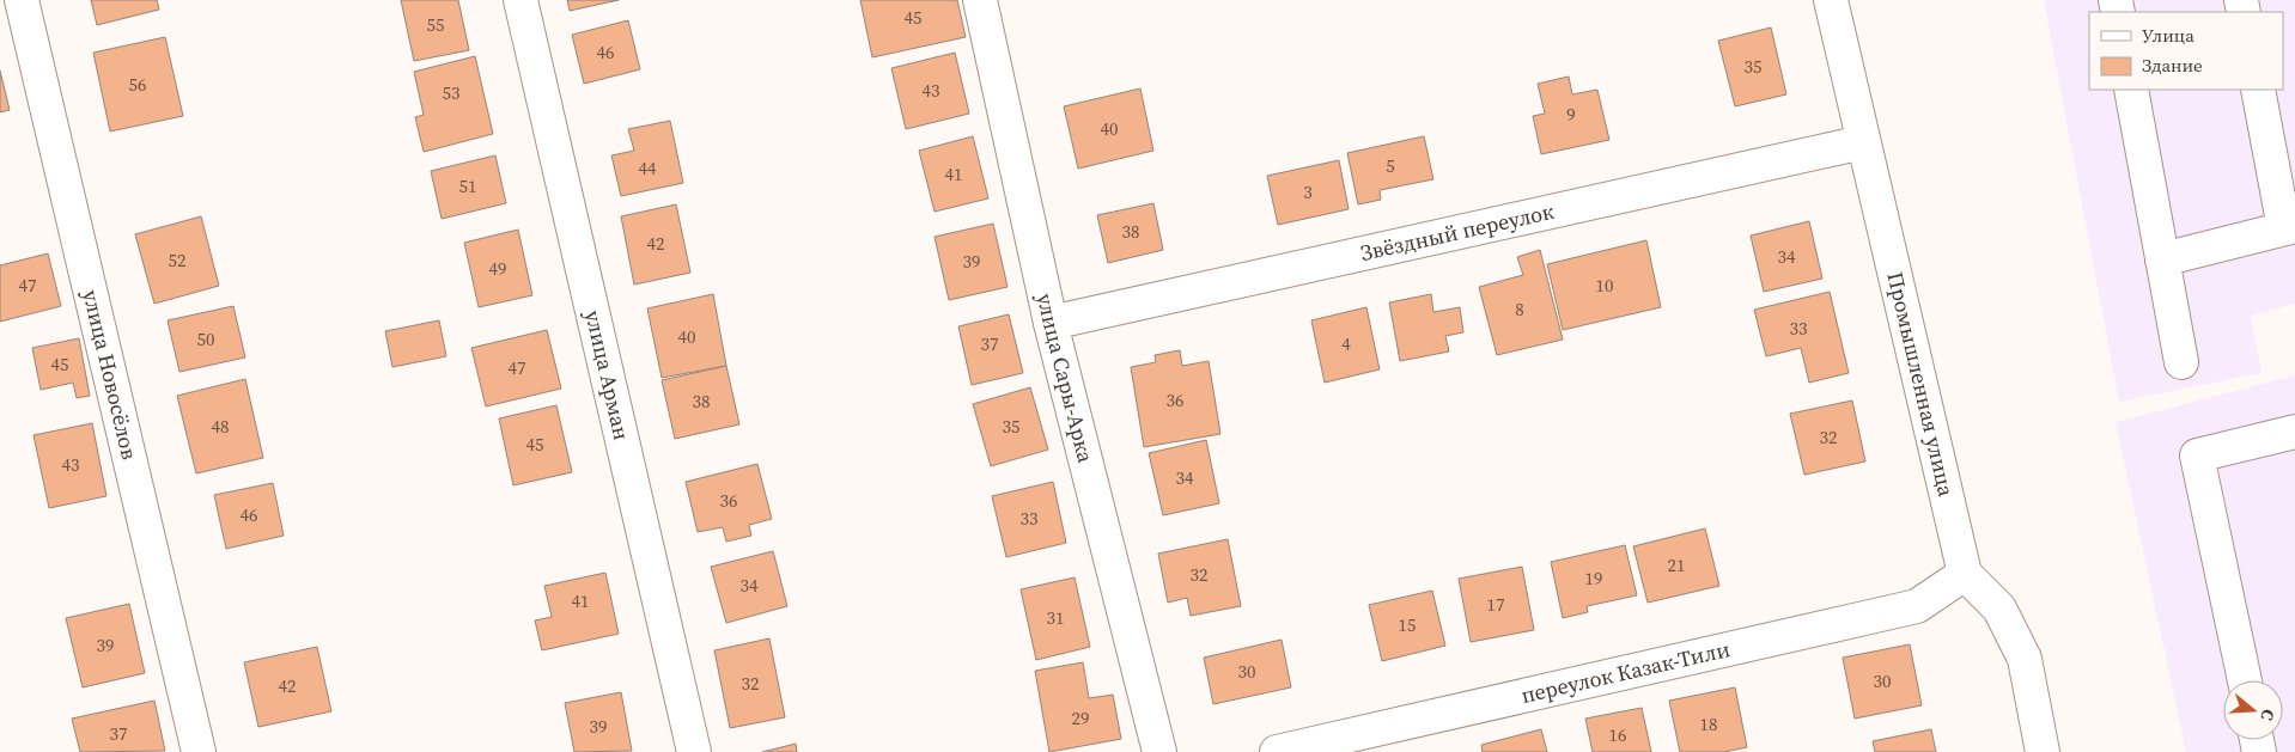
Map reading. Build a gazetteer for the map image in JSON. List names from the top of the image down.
{
  "streets": {
    "lane": [
      "Звёздный переулок",
      "улица Новосёлов",
      "улица Арман",
      "улица Сары-Арка",
      "Промышленная улица",
      "переулок Казак-Тили"
    ]
  },
  "crossings": [
    ["Звёздный переулок", "улица Сары-Арка"],
    ["Звёздный переулок", "Промышленная улица"],
    ["Промышленная улица", "переулок Казак-Тили"]
  ],
  "house_numbers": [
    "45",
    "55",
    "46",
    "35",
    "56",
    "43",
    "53",
    "9",
    "40",
    "5",
    "44",
    "41",
    "51",
    "3",
    "38",
    "42",
    "34",
    "52",
    "39",
    "49",
    "47",
    "10",
    "8",
    "33",
    "40",
    "50",
    "37",
    "4",
    "45",
    "47",
    "36",
    "38",
    "48",
    "35",
    "32",
    "45",
    "43",
    "34",
    "36",
    "46",
    "33",
    "21",
    "32",
    "19",
    "34",
    "41",
    "17",
    "31",
    "15",
    "39",
    "30",
    "30",
    "32",
    "42",
    "29",
    "18",
    "39",
    "37",
    "16"
  ],
  "legend": ["Улица", "Здание"],
  "north": "right"
}
